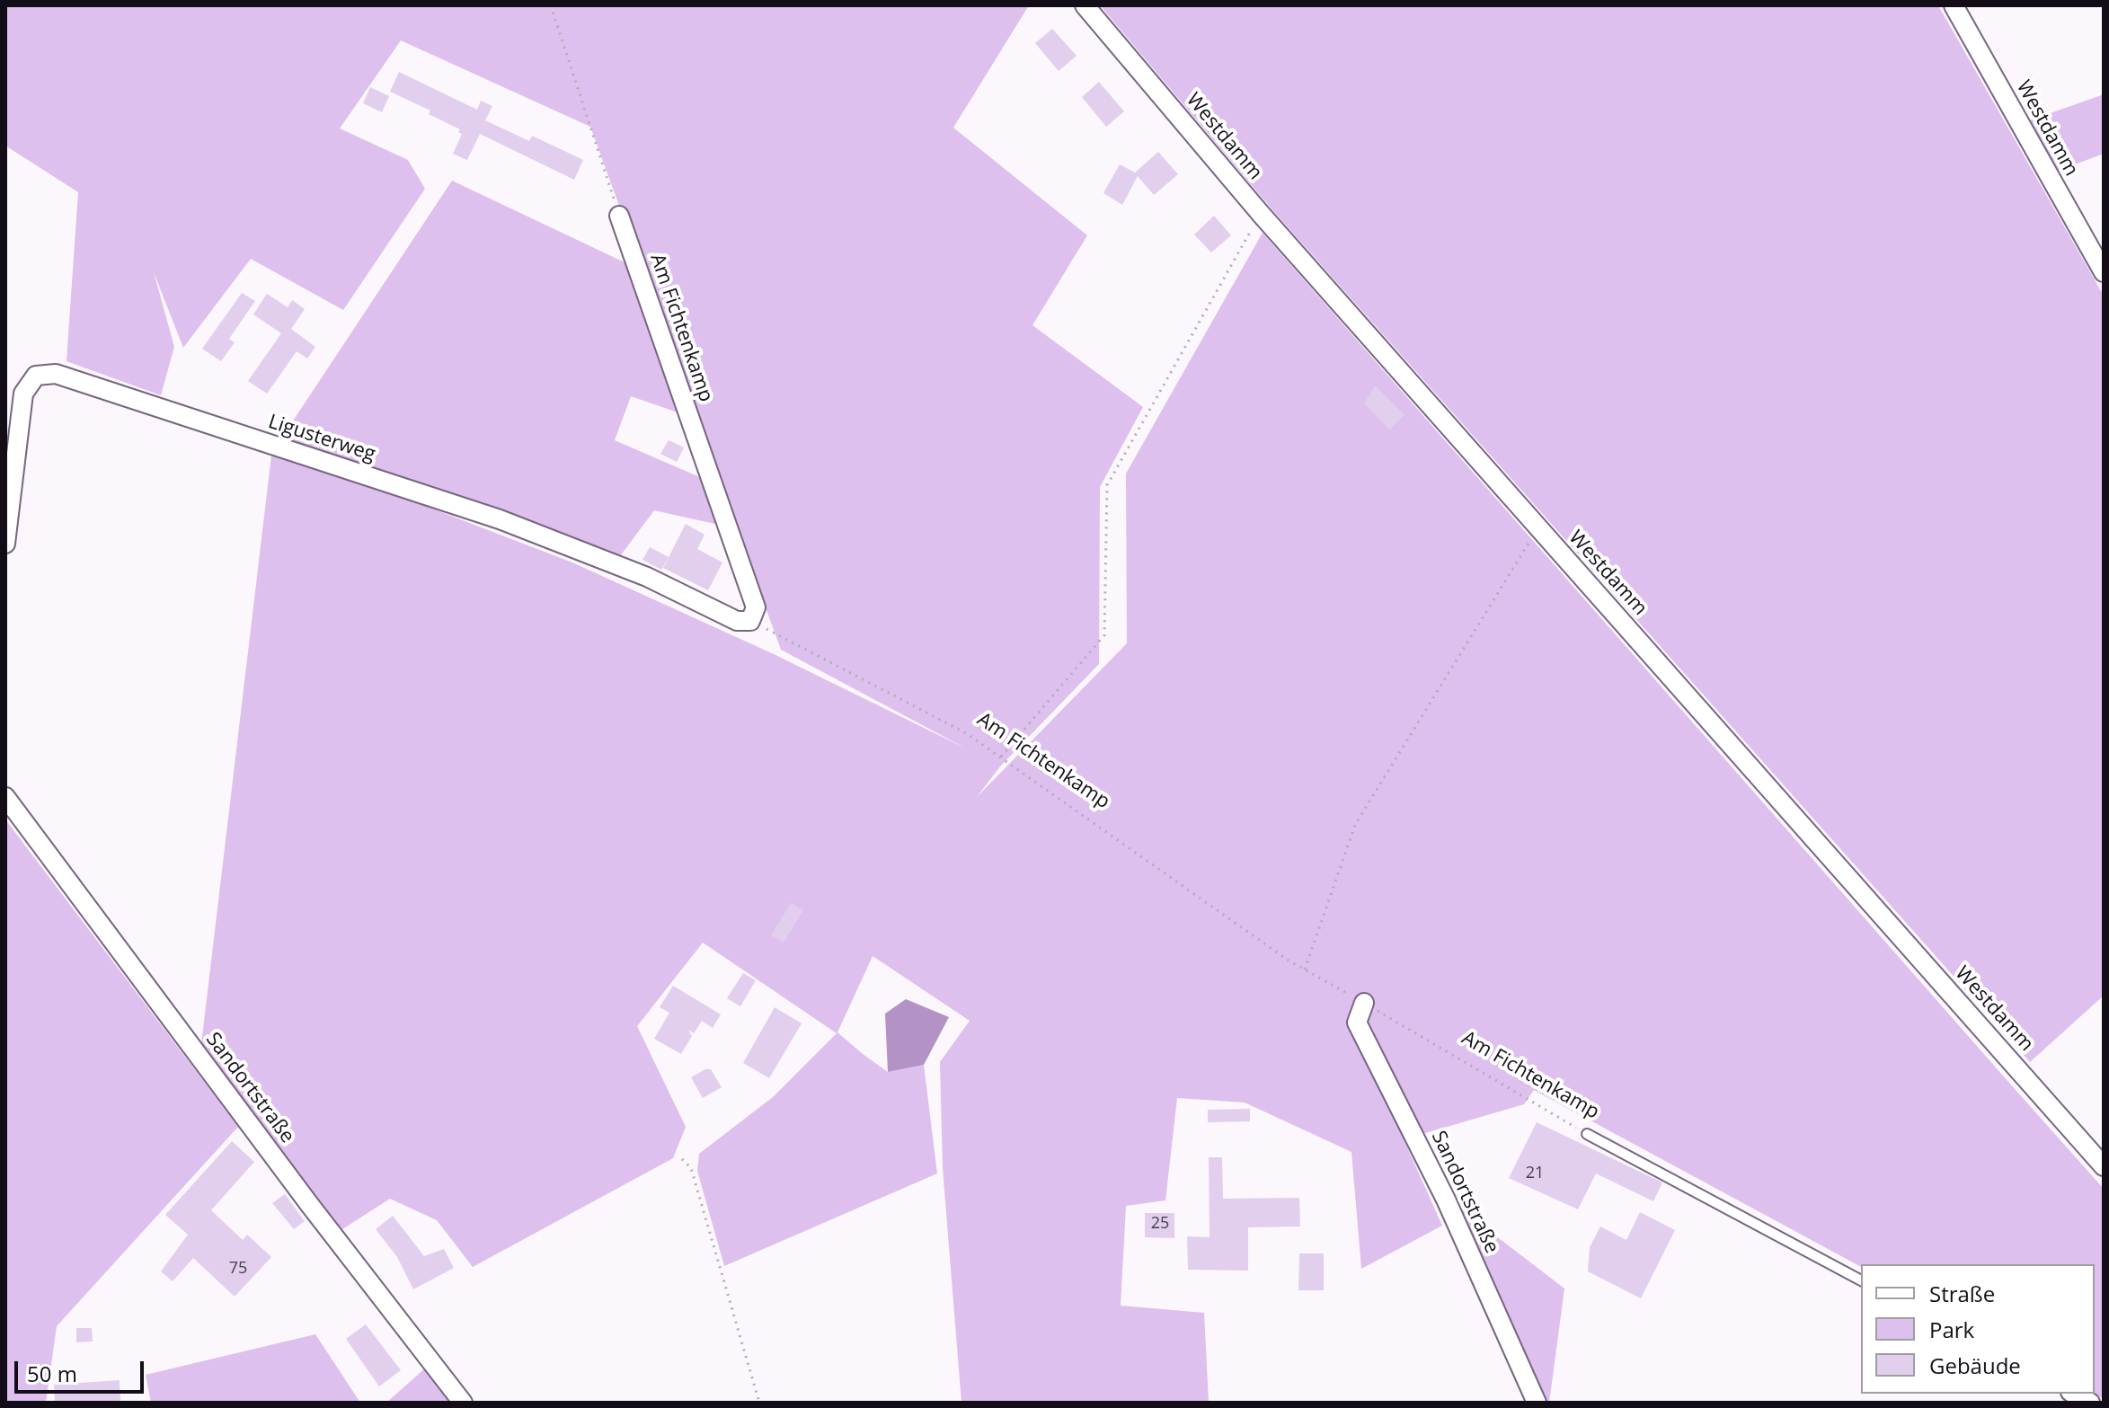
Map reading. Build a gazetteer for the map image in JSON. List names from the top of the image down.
{
  "streets": {
    "street": [
      "Westdamm",
      "Am Fichtenkamp",
      "Ligusterweg",
      "Sandortstraße"
    ]
  },
  "crossings": [
    ["Am Fichtenkamp", "Ligusterweg"],
    ["Am Fichtenkamp", "Sandortstraße"]
  ],
  "house_numbers": ["21", "25", "75"],
  "legend": ["Straße", "Park", "Gebäude"],
  "scale_bar": "50 m"
}
